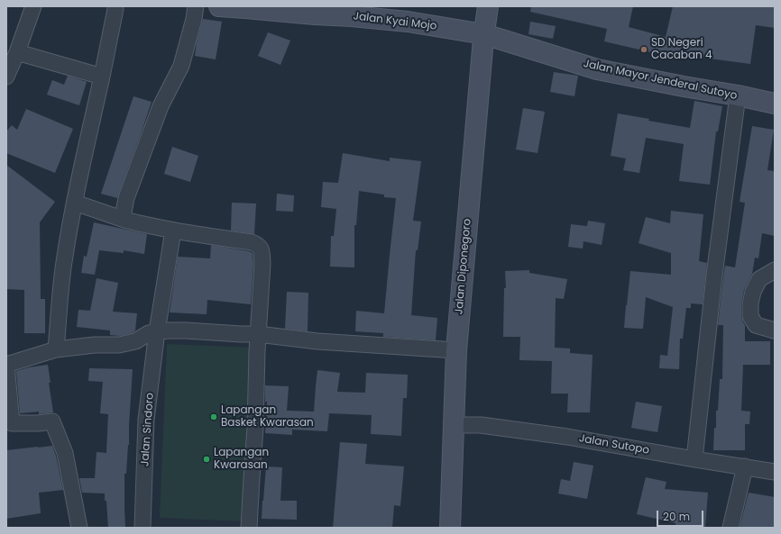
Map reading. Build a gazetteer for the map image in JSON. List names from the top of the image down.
{
  "streets": {
    "main road": ["Jalan Kyai Mojo", "Jalan Mayor Jenderal Sutoyo", "Jalan Diponegoro"],
    "street": ["Jalan Sindoro", "Jalan Sutopo"]
  },
  "crossings": [
    ["Jalan Kyai Mojo", "Jalan Mayor Jenderal Sutoyo"],
    ["Jalan Kyai Mojo", "Jalan Diponegoro"],
    ["Jalan Mayor Jenderal Sutoyo", "Jalan Diponegoro"],
    ["Jalan Diponegoro", "Jalan Sutopo"]
  ],
  "places": ["SD Negeri Cacaban 4", "Lapangan Basket Kwarasan", "Lapangan Kwarasan"],
  "scale_bar": "20 m"
}
